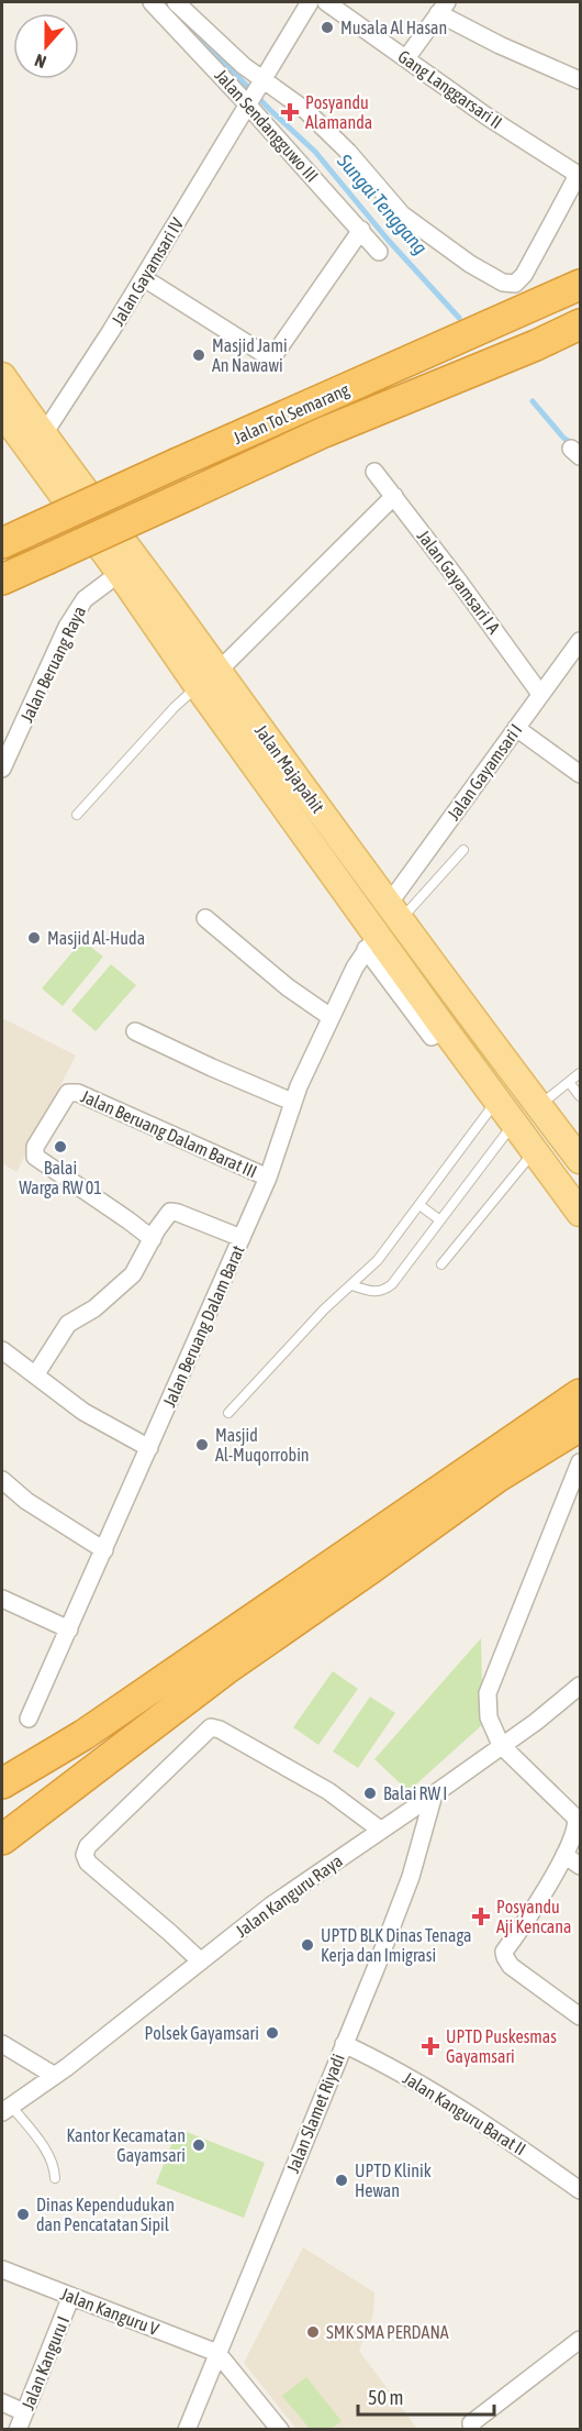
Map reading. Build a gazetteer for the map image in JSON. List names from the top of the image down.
{
  "streets": {
    "highway": ["Jalan Tol Semarang"],
    "main road": ["Jalan Majapahit"],
    "street": [
      "Gang Langgarsari II",
      "Jalan Sendangguwo III",
      "Jalan Gayamsari IV",
      "Jalan Gayamsari I A",
      "Jalan Beruang Raya",
      "Jalan Gayamsari I",
      "Jalan Beruang Dalam Barat III",
      "Jalan Beruang Dalam Barat",
      "Jalan Kanguru Raya",
      "Jalan Slamet Riyadi",
      "Jalan Kanguru Barat II",
      "Jalan Kanguru V",
      "Jalan Kanguru I"
    ]
  },
  "crossings": [
    ["Gang Langgarsari II", "Jalan Sendangguwo III"],
    ["Gang Langgarsari II", "Jalan Gayamsari IV"],
    ["Jalan Sendangguwo III", "Jalan Gayamsari IV"],
    ["Jalan Gayamsari IV", "Jalan Majapahit"],
    ["Jalan Gayamsari I A", "Jalan Gayamsari I"],
    ["Jalan Beruang Raya", "Jalan Majapahit"],
    ["Jalan Majapahit", "Jalan Gayamsari I"],
    ["Jalan Majapahit", "Jalan Beruang Dalam Barat"],
    ["Jalan Beruang Dalam Barat III", "Jalan Beruang Dalam Barat"],
    ["Jalan Kanguru Raya", "Jalan Slamet Riyadi"],
    ["Jalan Slamet Riyadi", "Jalan Kanguru Barat II"],
    ["Jalan Slamet Riyadi", "Jalan Kanguru V"],
    ["Jalan Kanguru V", "Jalan Kanguru I"]
  ],
  "water": ["Sungai Tenggang"],
  "places": {
    "other": [
      "Musala Al Hasan",
      "Masjid Jami An Nawawi",
      "Masjid Al-Huda",
      "Balai Warga RW 01",
      "Masjid Al-Muqorrobin",
      "Balai RW I",
      "UPTD BLK Dinas Tenaga Kerja dan Imigrasi",
      "Polsek Gayamsari",
      "Kantor Kecamatan Gayamsari",
      "UPTD Klinik Hewan",
      "Dinas Kependudukan dan Pencatatan Sipil",
      "SMK SMA PERDANA"
    ],
    "health": ["Posyandu Alamanda", "Posyandu Aji Kencana", "UPTD Puskesmas Gayamsari"]
  },
  "scale_bar": "50 m",
  "north": "bottom"
}
